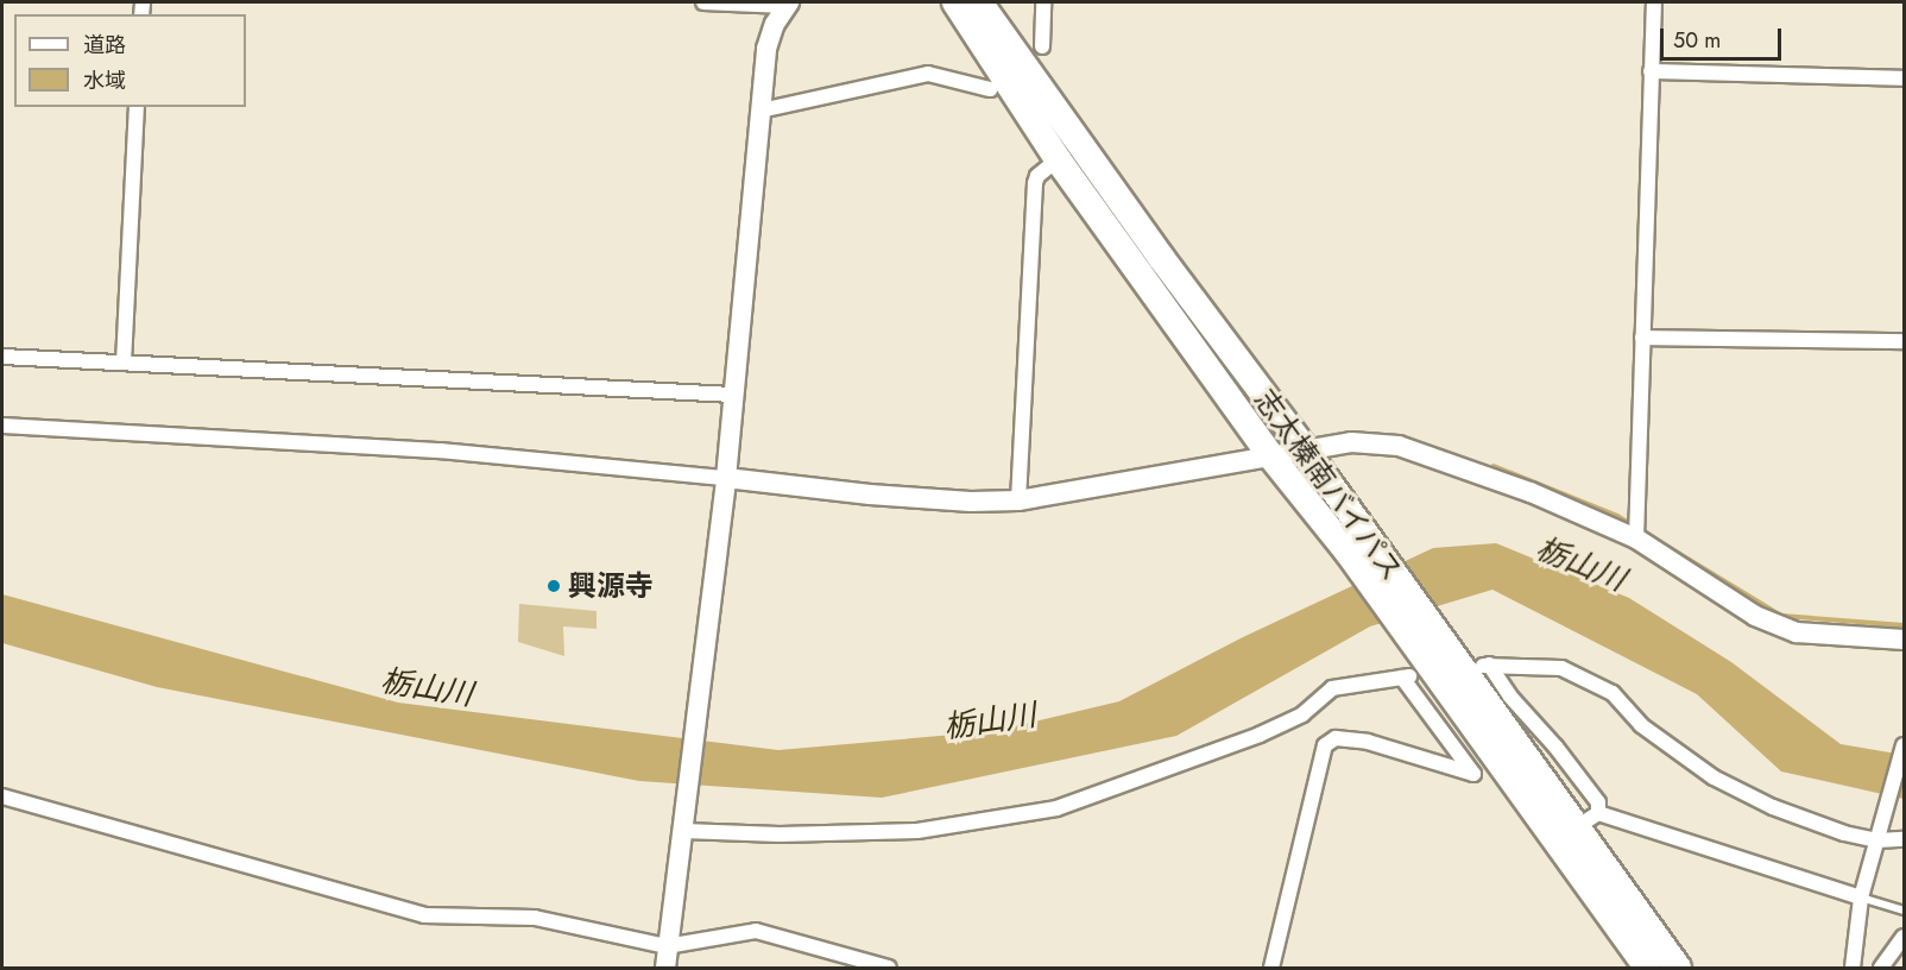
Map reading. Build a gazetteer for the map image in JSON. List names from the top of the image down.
{
  "streets": {
    "highway": ["志太榛南バイパス"]
  },
  "water": ["栃山川"],
  "places": ["興源寺"],
  "legend": ["道路", "水域"],
  "scale_bar": "50 m"
}
